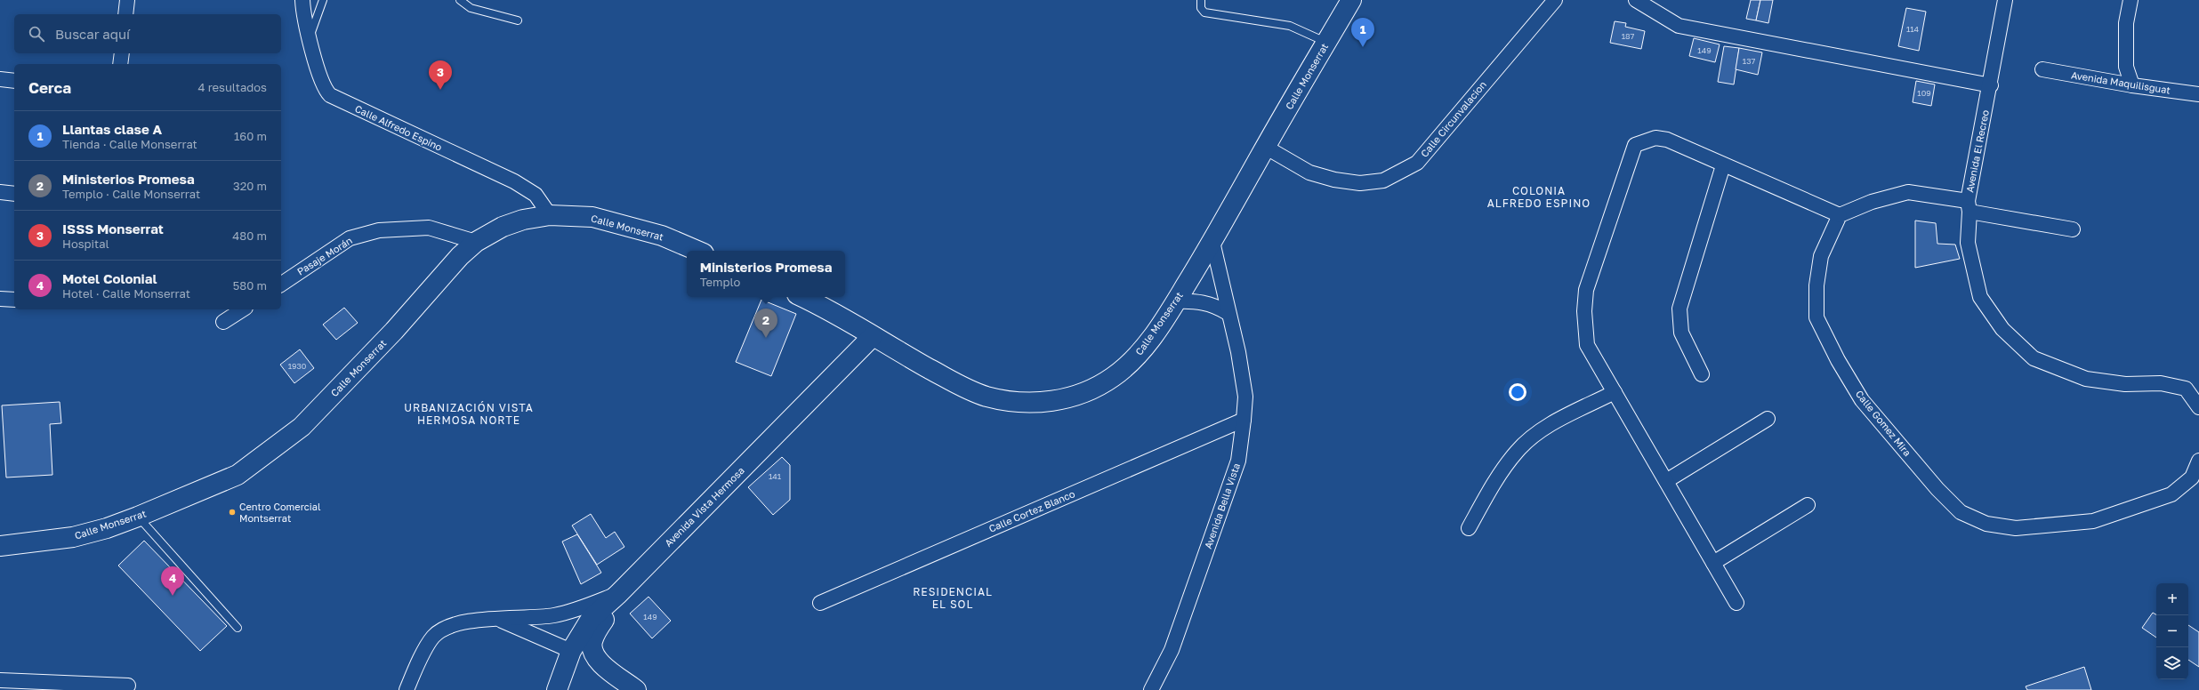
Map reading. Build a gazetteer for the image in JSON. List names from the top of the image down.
{
  "streets": {
    "street": [
      "Calle Monserrat",
      "Avenida Maquilisguat",
      "Calle Circunvalacion",
      "Calle Alfredo Espino",
      "Avenida El Recreo",
      "Pasaje Morán",
      "Calle Gomez Mira",
      "Avenida Bella Vista",
      "Avenida Vista Hermosa",
      "Calle Cortez Blanco"
    ]
  },
  "crossings": [
    ["Calle Monserrat", "Calle Circunvalacion"],
    ["Calle Monserrat", "Calle Alfredo Espino"],
    ["Calle Monserrat", "Pasaje Morán"],
    ["Calle Monserrat", "Avenida Bella Vista"],
    ["Calle Monserrat", "Avenida Vista Hermosa"],
    ["Avenida Bella Vista", "Calle Cortez Blanco"]
  ],
  "districts": ["COLONIA ALFREDO ESPINO", "URBANIZACIÓN VISTA HERMOSA NORTE", "RESIDENCIAL EL SOL"],
  "places": ["Centro Comercial Montserrat"],
  "house_numbers": [
    "114",
    "187",
    "149",
    "137",
    "109",
    "1930",
    "141",
    "149"
  ],
  "page": {
    "search": "Buscar aquí",
    "pins": [
      "1",
      "3",
      "2",
      "4"
    ],
    "heading": ["Cerca", "4 resultados"],
    "list": [
      {
        "mark": "1",
        "name": "Llantas clase A",
        "note": "Tienda · Calle Monserrat",
        "value": "160 m"
      },
      {
        "mark": "2",
        "name": "Ministerios Promesa",
        "note": "Templo · Calle Monserrat",
        "value": "320 m"
      },
      {
        "mark": "3",
        "name": "ISSS Monserrat",
        "note": "Hospital",
        "value": "480 m"
      },
      {
        "mark": "4",
        "name": "Motel Colonial",
        "note": "Hotel · Calle Monserrat",
        "value": "580 m"
      }
    ],
    "popup": ["Ministerios Promesa", "Templo"],
    "map_buttons": ["+", "−"]
  }
}
